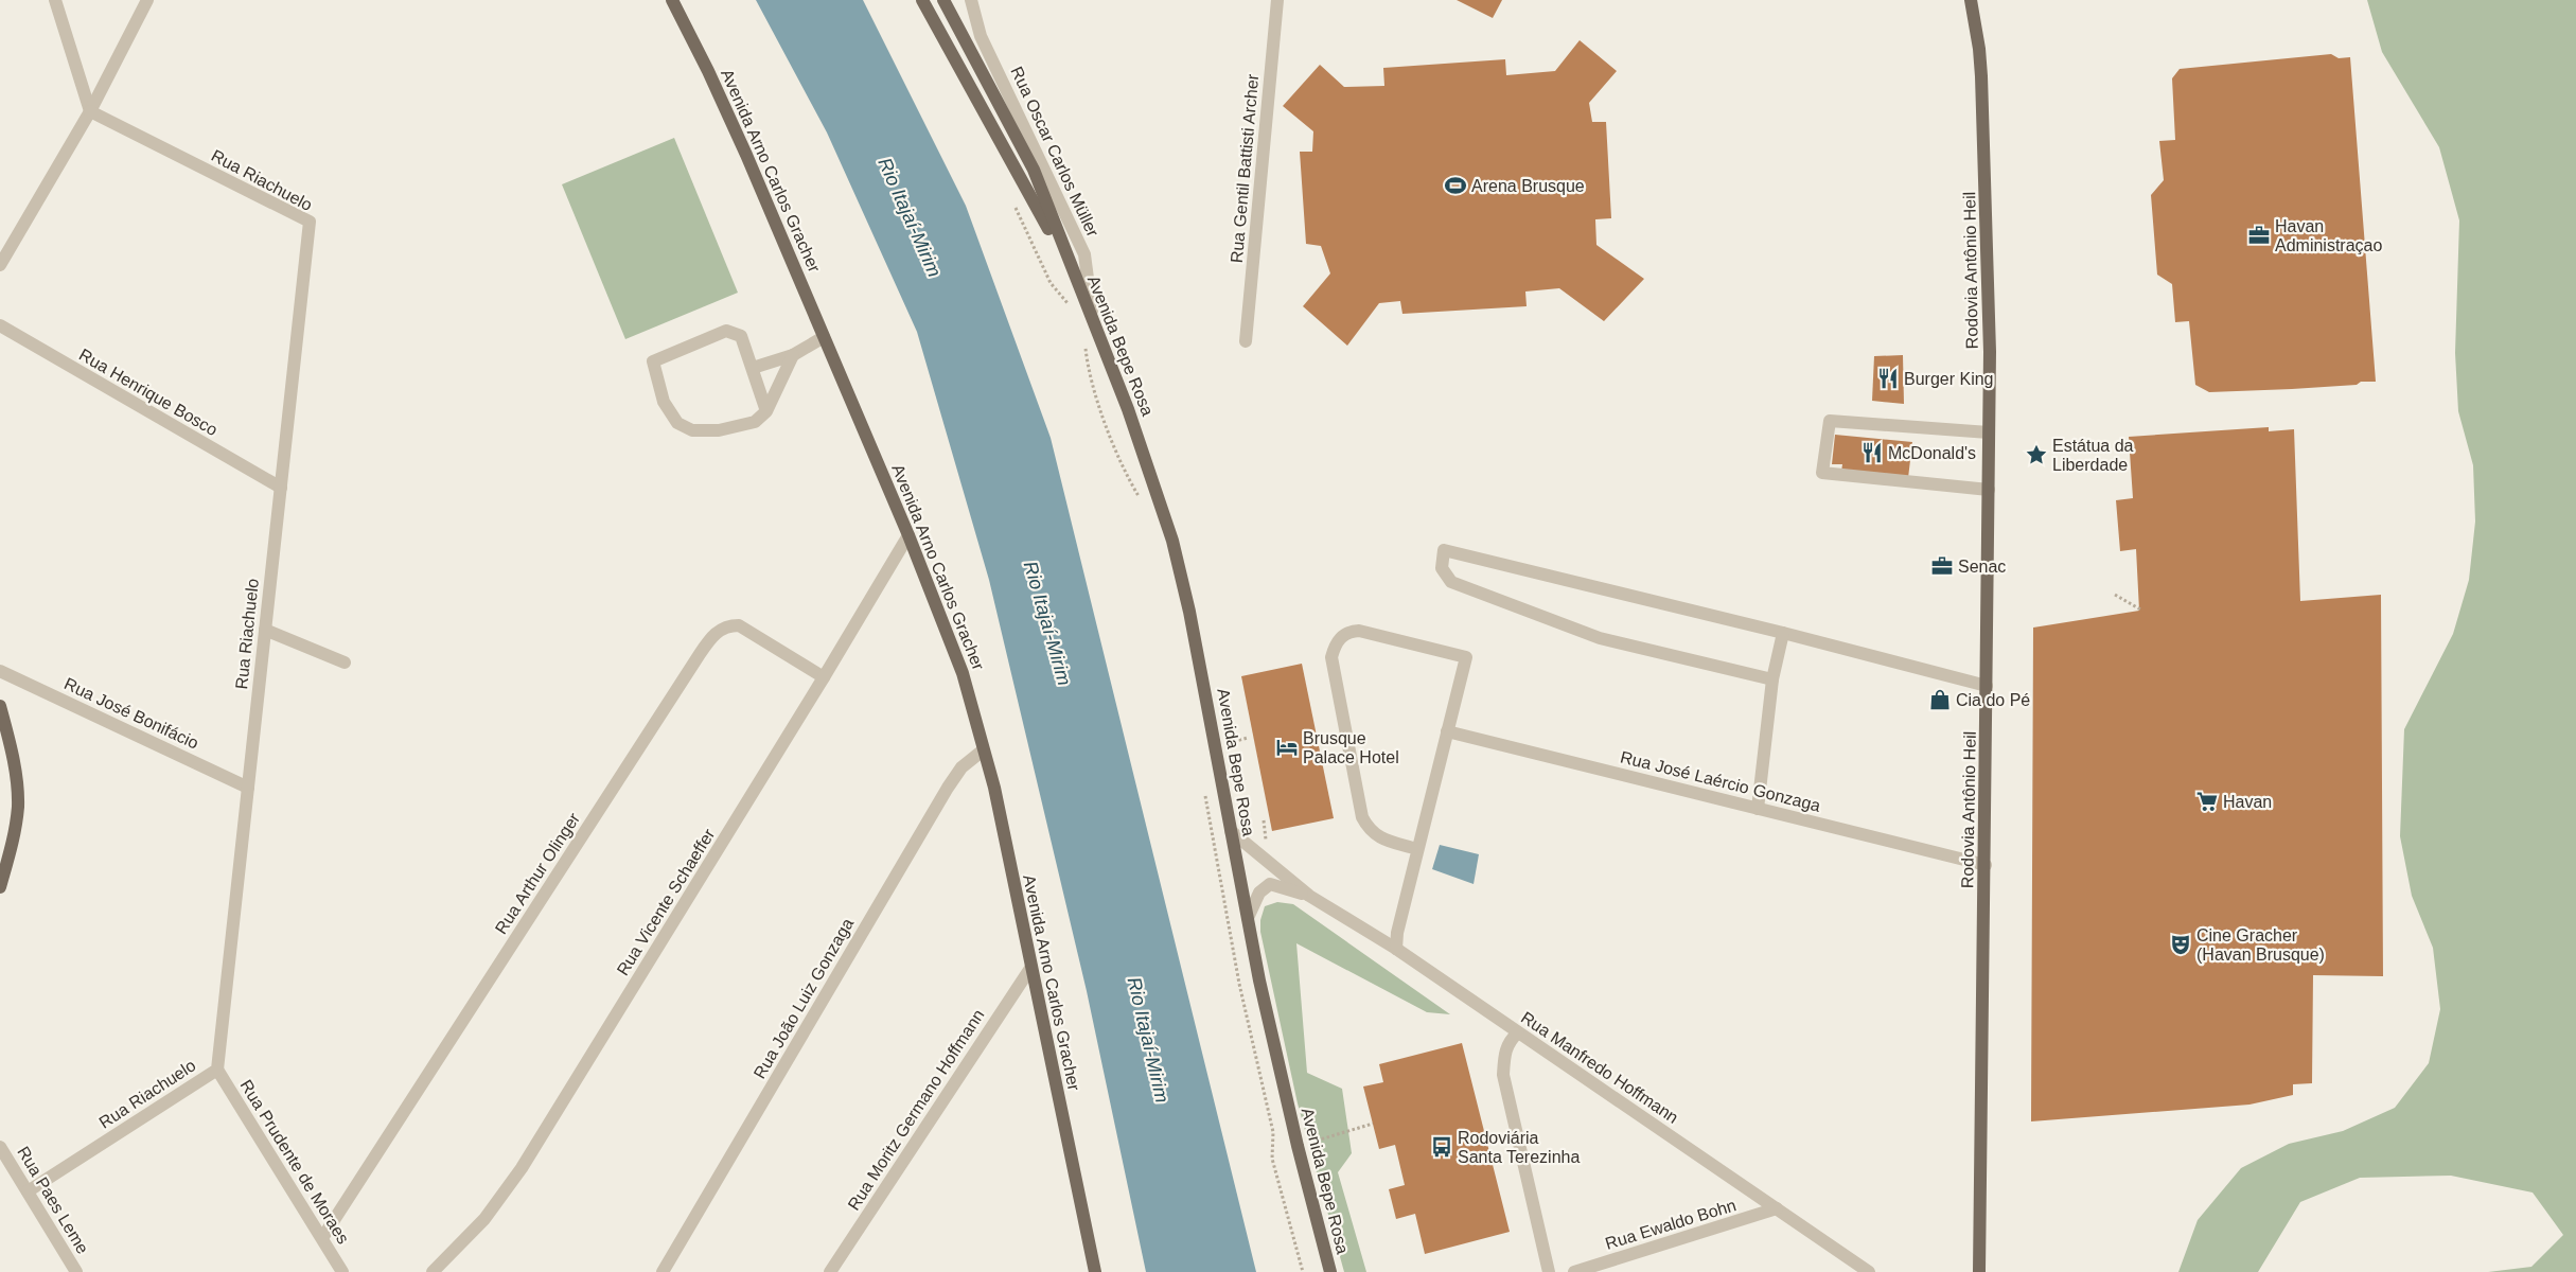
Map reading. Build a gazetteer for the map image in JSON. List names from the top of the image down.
{
  "streets": {
    "main road": ["Avenida Arno Carlos Gracher", "Rodovia Antônio Heil", "Avenida Bepe Rosa"],
    "street": [
      "Rua Oscar Carlos Müller",
      "Rua Gentil Battisti Archer",
      "Rua Riachuelo",
      "Rua Henrique Bosco",
      "Rua José Bonifácio",
      "Rua José Laércio Gonzaga",
      "Rua Arthur Olinger",
      "Rua Vicente Schaeffer",
      "Rua João Luiz Gonzaga",
      "Rua Manfredo Hoffmann",
      "Rua Moritz Germano Hoffmann",
      "Rua Prudente de Moraes",
      "Rua Paes Leme",
      "Rua Ewaldo Bohn"
    ]
  },
  "crossings": [
    ["Rua Oscar Carlos Müller", "Avenida Bepe Rosa"],
    ["Avenida Arno Carlos Gracher", "Rua Vicente Schaeffer"],
    ["Avenida Arno Carlos Gracher", "Rua João Luiz Gonzaga"],
    ["Avenida Arno Carlos Gracher", "Rua Moritz Germano Hoffmann"],
    ["Rua Riachuelo", "Rua Henrique Bosco"],
    ["Rua Riachuelo", "Rua José Bonifácio"],
    ["Rua Riachuelo", "Rua Prudente de Moraes"],
    ["Rua Riachuelo", "Rua Paes Leme"],
    ["Rodovia Antônio Heil", "Rua José Laércio Gonzaga"],
    ["Avenida Bepe Rosa", "Rua Manfredo Hoffmann"],
    ["Rua Arthur Olinger", "Rua Vicente Schaeffer"],
    ["Rua Arthur Olinger", "Rua Prudente de Moraes"],
    ["Rua Manfredo Hoffmann", "Rua Ewaldo Bohn"]
  ],
  "water": ["Rio Itajaí-Mirim"],
  "places": {
    "sports": ["Arena Brusque"],
    "office": ["Havan Administraçao", "Senac"],
    "restaurant": ["Burger King", "McDonald's"],
    "place": ["Estátua da Liberdade"],
    "shop": ["Cia do Pé"],
    "hotel": ["Brusque Palace Hotel"],
    "supermarket": ["Havan"],
    "theatre": ["Cine Gracher (Havan Brusque)"],
    "bus stop": ["Rodoviária Santa Terezinha"]
  }
}
